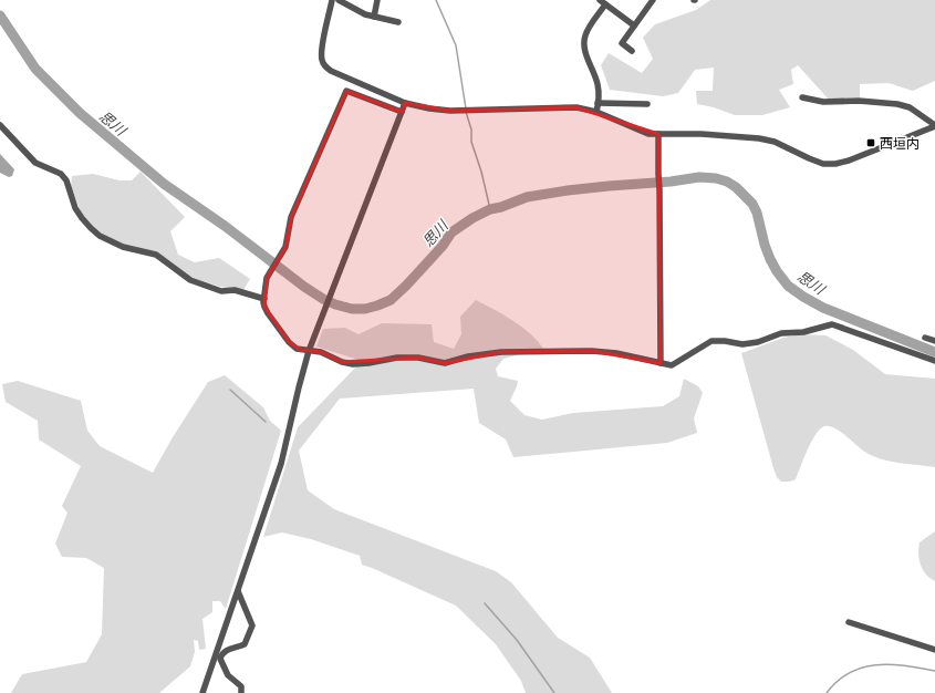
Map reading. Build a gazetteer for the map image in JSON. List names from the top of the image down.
{
  "water": ["思川"],
  "places": {
    "transit": ["西垣内"]
  }
}
